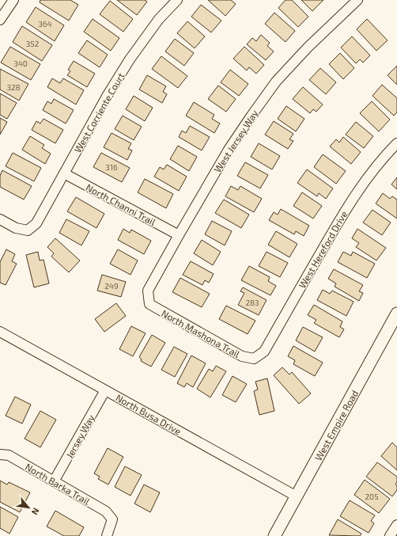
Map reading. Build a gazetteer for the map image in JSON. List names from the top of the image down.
{
  "streets": {
    "street": [
      "West Corriente Court",
      "West Jersey Way",
      "North Channi Trail",
      "West Hereford Drive",
      "North Mashona Trail",
      "North Busa Drive",
      "West Empire Road",
      "Jersey Way",
      "North Barka Trail"
    ]
  },
  "crossings": [
    ["West Corriente Court", "North Channi Trail"],
    ["West Jersey Way", "North Channi Trail"],
    ["West Jersey Way", "North Mashona Trail"],
    ["West Hereford Drive", "North Mashona Trail"],
    ["North Busa Drive", "West Empire Road"],
    ["North Busa Drive", "Jersey Way"],
    ["Jersey Way", "North Barka Trail"]
  ],
  "house_numbers": [
    "364",
    "352",
    "340",
    "328",
    "316",
    "249",
    "283",
    "205"
  ],
  "north": "bottom right"
}
